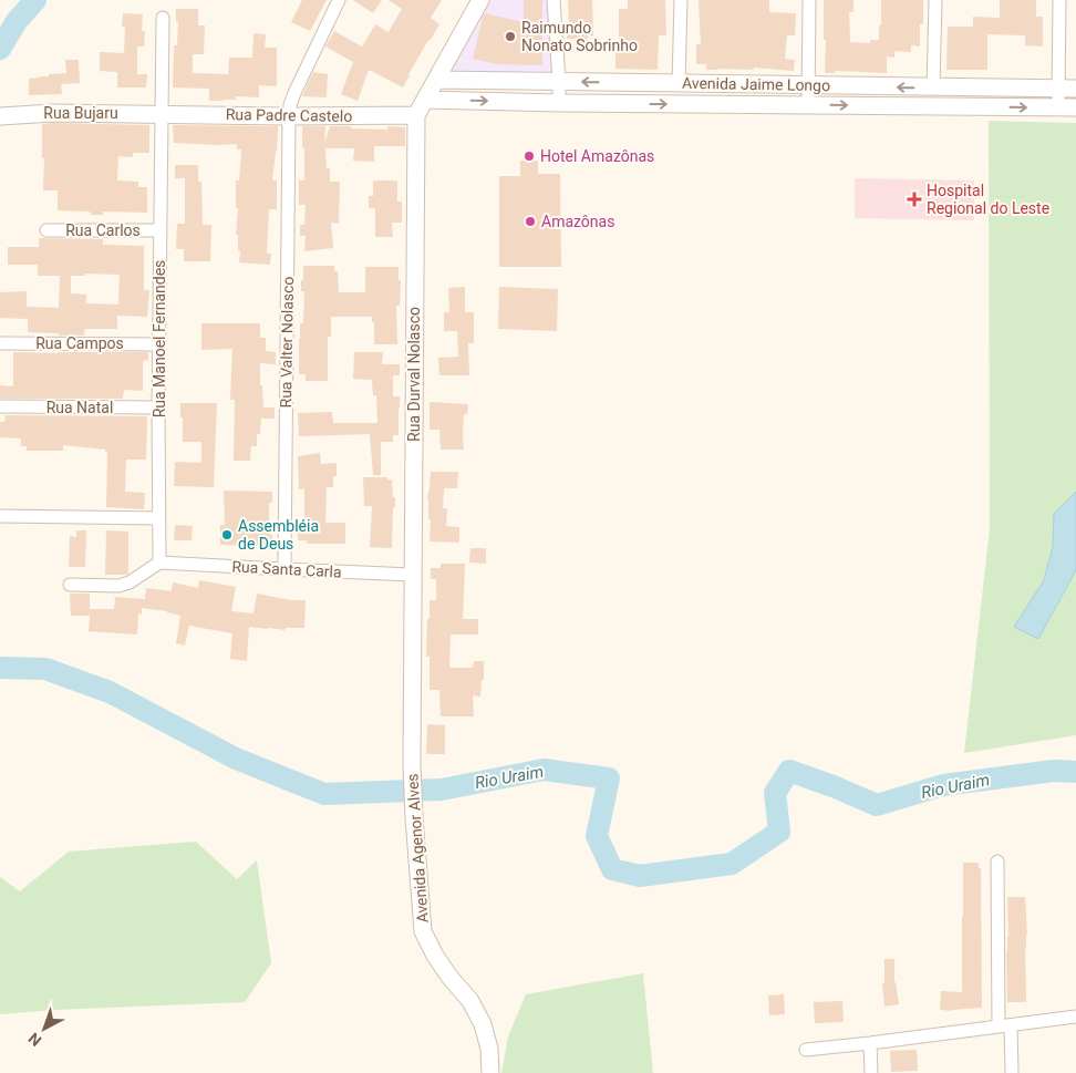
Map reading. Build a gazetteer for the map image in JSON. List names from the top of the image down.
{
  "streets": {
    "street": [
      "Avenida Jaime Longo",
      "Rua Bujaru",
      "Rua Padre Castelo",
      "Rua Carlos",
      "Rua Manoel Fernandes",
      "Rua Valter Nolasco",
      "Rua Campos",
      "Rua Durval Nolasco",
      "Rua Natal",
      "Rua Santa Carla",
      "Avenida Agenor Alves"
    ]
  },
  "crossings": [
    ["Avenida Jaime Longo", "Rua Durval Nolasco"],
    ["Rua Bujaru", "Rua Padre Castelo"],
    ["Rua Bujaru", "Rua Manoel Fernandes"],
    ["Rua Padre Castelo", "Rua Manoel Fernandes"],
    ["Rua Padre Castelo", "Rua Valter Nolasco"],
    ["Rua Padre Castelo", "Rua Durval Nolasco"],
    ["Rua Carlos", "Rua Manoel Fernandes"],
    ["Rua Manoel Fernandes", "Rua Campos"],
    ["Rua Manoel Fernandes", "Rua Natal"],
    ["Rua Manoel Fernandes", "Rua Santa Carla"],
    ["Rua Valter Nolasco", "Rua Santa Carla"],
    ["Rua Durval Nolasco", "Rua Santa Carla"],
    ["Rua Durval Nolasco", "Avenida Agenor Alves"]
  ],
  "water": ["Rio Uraim"],
  "places": {
    "other": [
      "Raimundo Nonato Sobrinho",
      "Hotel Amazônas",
      "Amazônas",
      "Assembléia de Deus"
    ],
    "health": ["Hospital Regional do Leste"]
  },
  "north": "bottom left"
}
